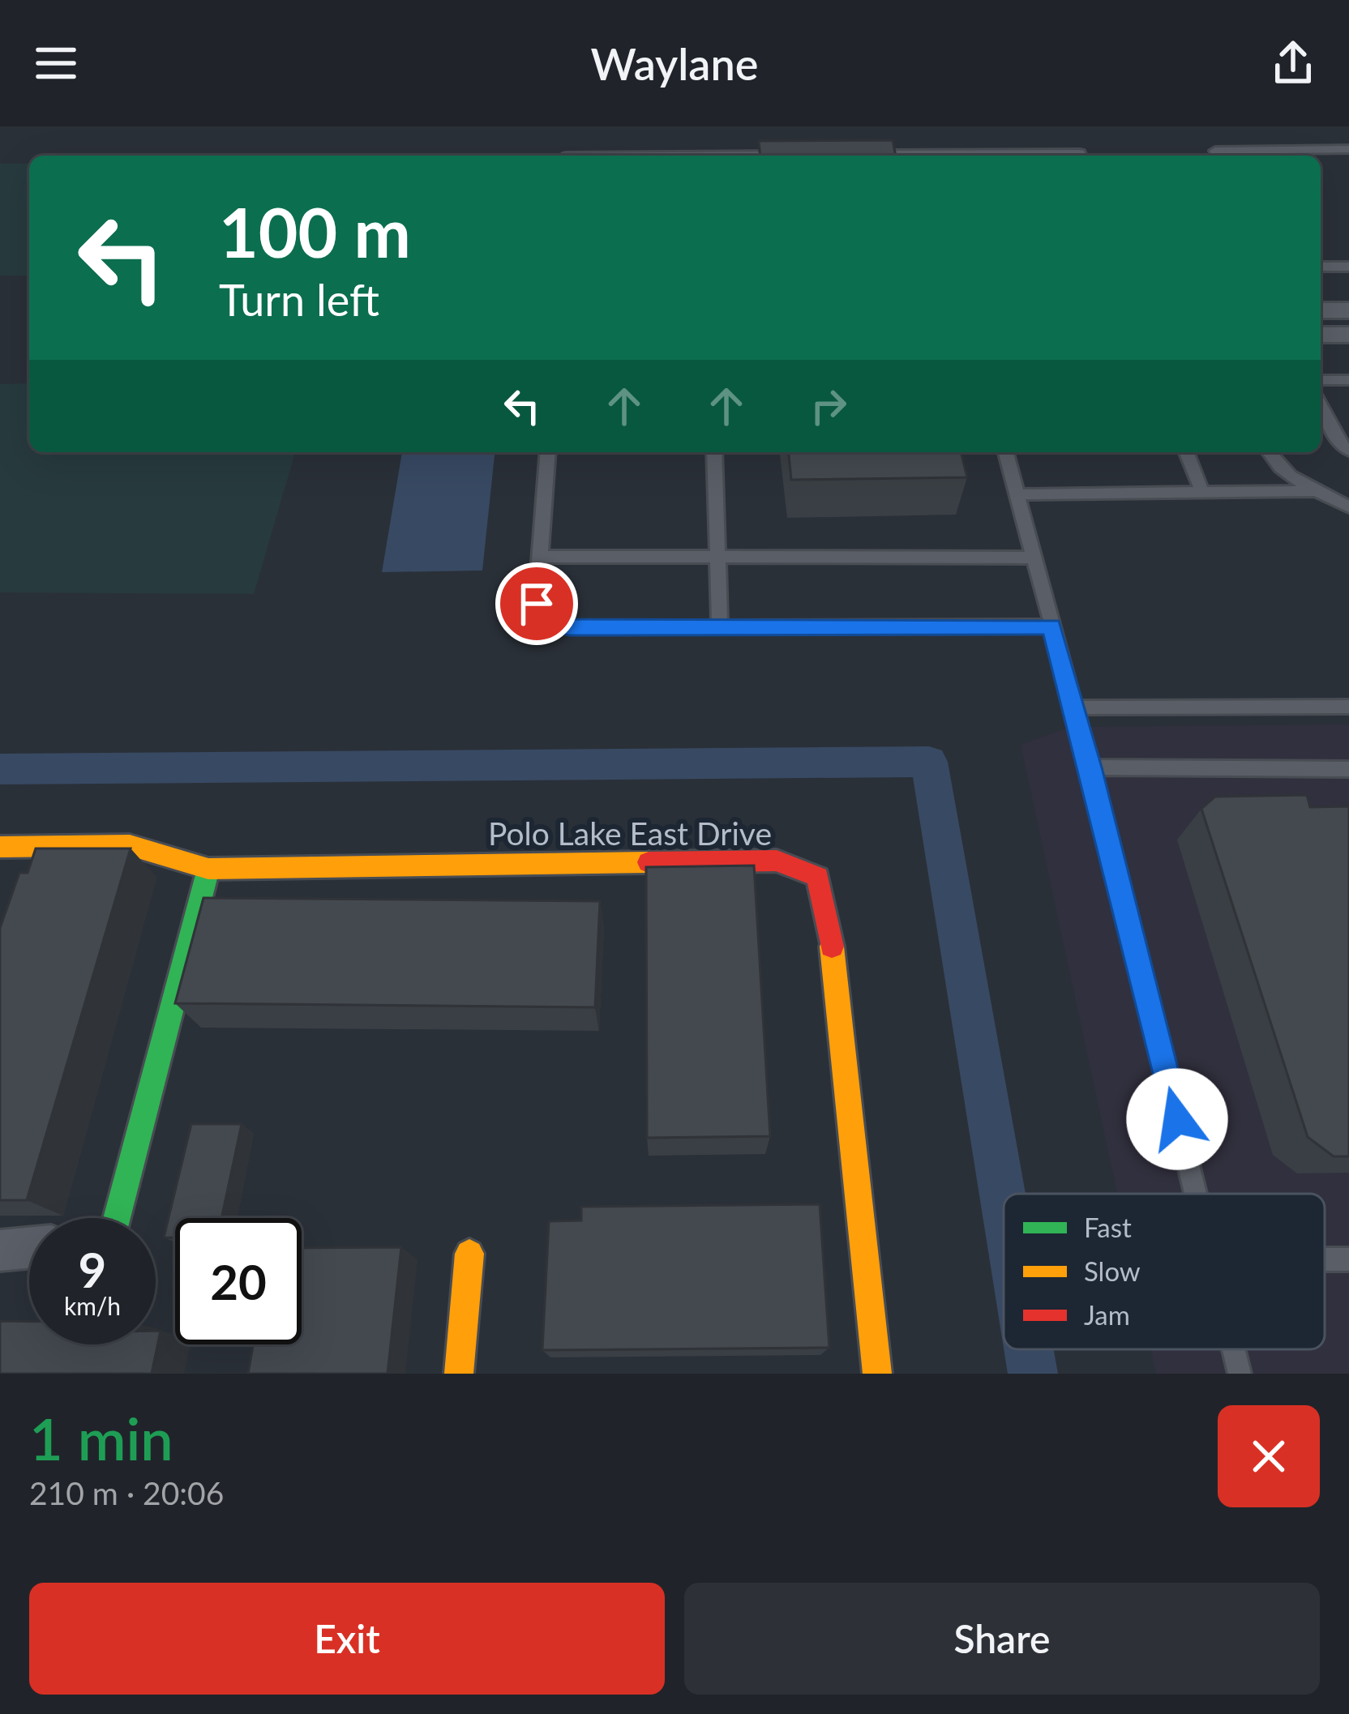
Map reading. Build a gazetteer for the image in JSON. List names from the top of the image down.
{
  "streets": {
    "street": ["Polo Lake East Drive"]
  },
  "legend": ["Fast", "Slow", "Jam"],
  "page": {
    "header": "Waylane",
    "turn": ["100 m", "Turn left"],
    "speed": "9 km/h",
    "limit": "20",
    "heading": ["1 min", "210 m · 20:06"],
    "buttons": ["Exit", "Share"]
  }
}
